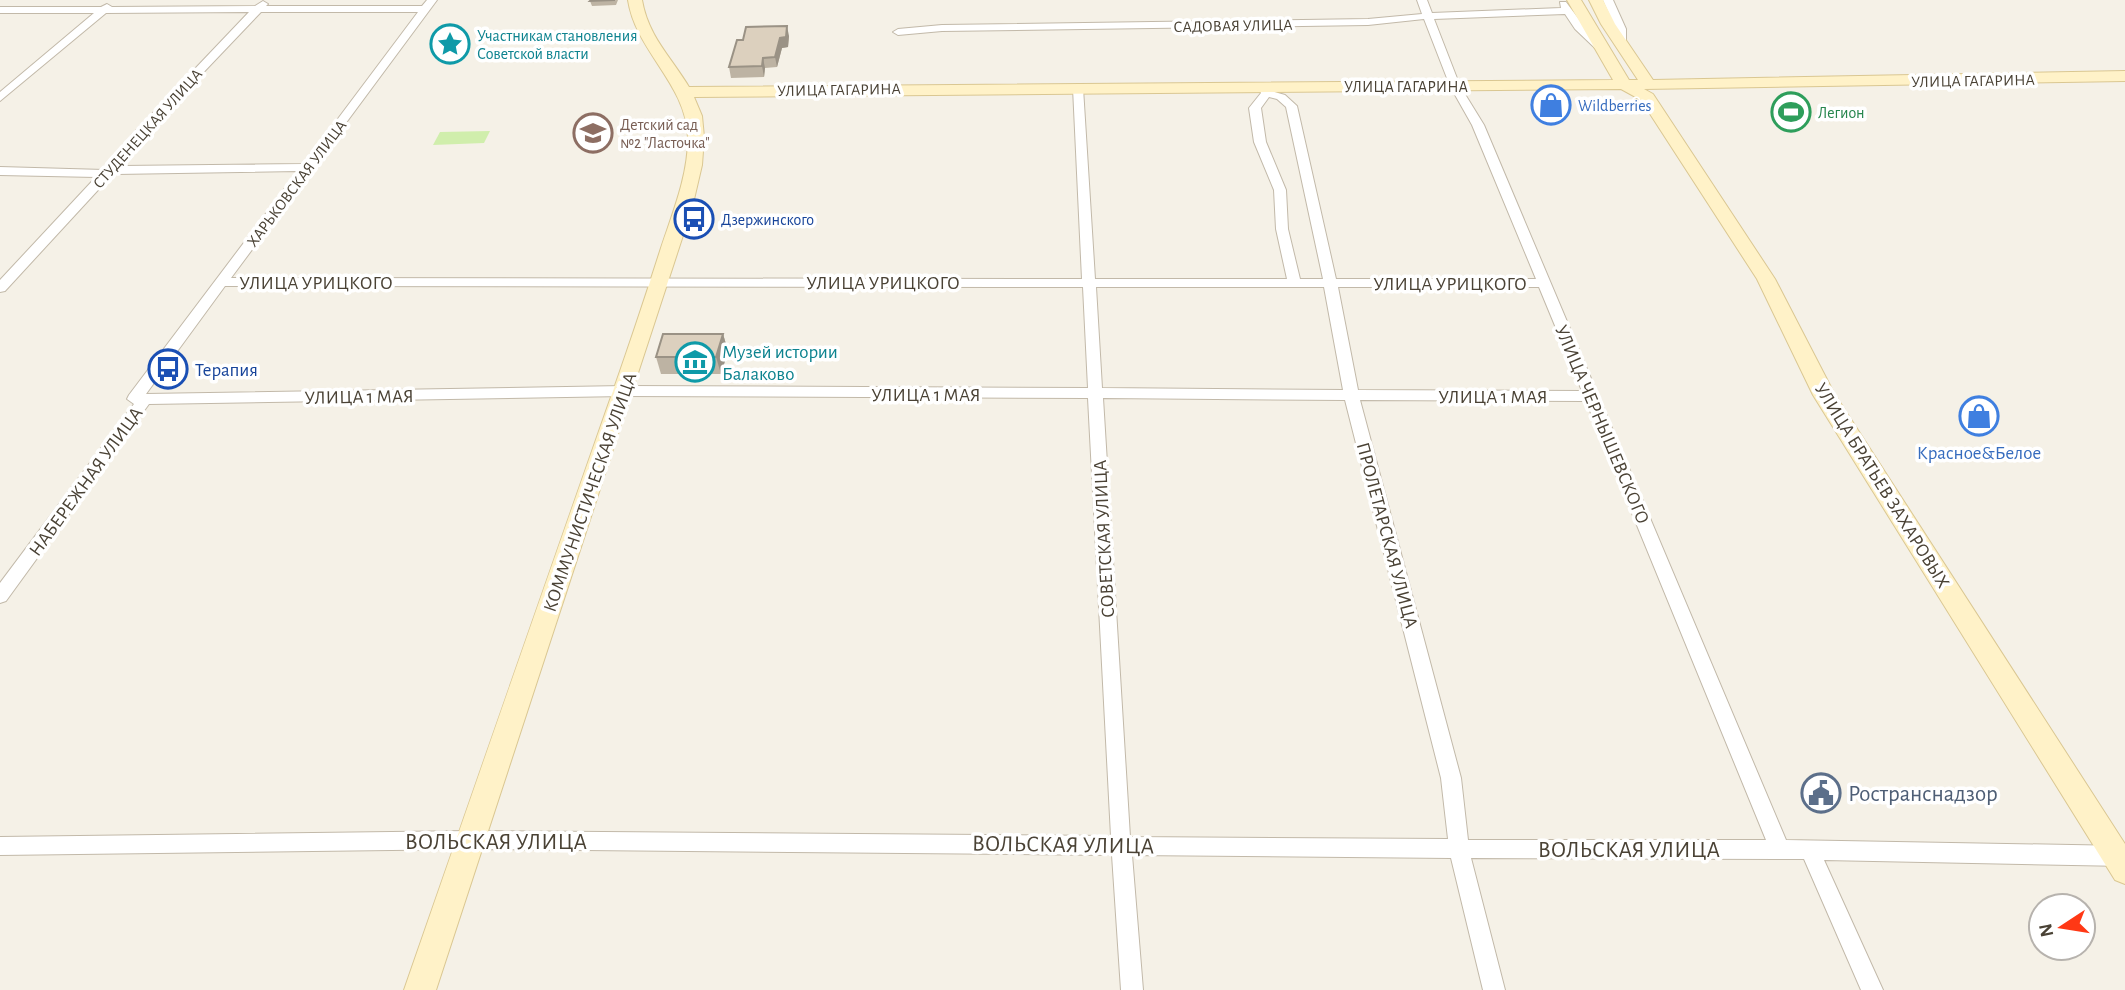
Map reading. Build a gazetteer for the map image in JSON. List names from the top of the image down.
{
  "streets": {
    "main road": ["УЛИЦА ГАГАРИНА", "УЛИЦА БРАТЬЕВ ЗАХАРОВЫХ", "КОММУНИСТИЧЕСКАЯ УЛИЦА"],
    "street": [
      "САДОВАЯ УЛИЦА",
      "СТУДЕНЕЦКАЯ УЛИЦА",
      "ХАРЬКОВСКАЯ УЛИЦА",
      "УЛИЦА УРИЦКОГО",
      "УЛИЦА 1 МАЯ",
      "УЛИЦА ЧЕРНЫШЕВСКОГО",
      "НАБЕРЕЖНАЯ УЛИЦА",
      "ПРОЛЕТАРСКАЯ УЛИЦА",
      "СОВЕТСКАЯ УЛИЦА",
      "ВОЛЬСКАЯ УЛИЦА"
    ]
  },
  "crossings": [
    ["САДОВАЯ УЛИЦА", "УЛИЦА ЧЕРНЫШЕВСКОГО"],
    ["УЛИЦА ГАГАРИНА", "УЛИЦА ЧЕРНЫШЕВСКОГО"],
    ["УЛИЦА ГАГАРИНА", "УЛИЦА БРАТЬЕВ ЗАХАРОВЫХ"],
    ["УЛИЦА ГАГАРИНА", "КОММУНИСТИЧЕСКАЯ УЛИЦА"],
    ["УЛИЦА ГАГАРИНА", "ПРОЛЕТАРСКАЯ УЛИЦА"],
    ["УЛИЦА ГАГАРИНА", "СОВЕТСКАЯ УЛИЦА"],
    ["ХАРЬКОВСКАЯ УЛИЦА", "УЛИЦА УРИЦКОГО"],
    ["ХАРЬКОВСКАЯ УЛИЦА", "УЛИЦА 1 МАЯ"],
    ["ХАРЬКОВСКАЯ УЛИЦА", "НАБЕРЕЖНАЯ УЛИЦА"],
    ["УЛИЦА УРИЦКОГО", "УЛИЦА ЧЕРНЫШЕВСКОГО"],
    ["УЛИЦА УРИЦКОГО", "КОММУНИСТИЧЕСКАЯ УЛИЦА"],
    ["УЛИЦА УРИЦКОГО", "ПРОЛЕТАРСКАЯ УЛИЦА"],
    ["УЛИЦА УРИЦКОГО", "СОВЕТСКАЯ УЛИЦА"],
    ["УЛИЦА 1 МАЯ", "УЛИЦА ЧЕРНЫШЕВСКОГО"],
    ["УЛИЦА 1 МАЯ", "НАБЕРЕЖНАЯ УЛИЦА"],
    ["УЛИЦА 1 МАЯ", "КОММУНИСТИЧЕСКАЯ УЛИЦА"],
    ["УЛИЦА 1 МАЯ", "ПРОЛЕТАРСКАЯ УЛИЦА"],
    ["УЛИЦА 1 МАЯ", "СОВЕТСКАЯ УЛИЦА"],
    ["УЛИЦА ЧЕРНЫШЕВСКОГО", "ВОЛЬСКАЯ УЛИЦА"],
    ["УЛИЦА БРАТЬЕВ ЗАХАРОВЫХ", "ВОЛЬСКАЯ УЛИЦА"],
    ["КОММУНИСТИЧЕСКАЯ УЛИЦА", "ВОЛЬСКАЯ УЛИЦА"],
    ["ПРОЛЕТАРСКАЯ УЛИЦА", "ВОЛЬСКАЯ УЛИЦА"],
    ["СОВЕТСКАЯ УЛИЦА", "ВОЛЬСКАЯ УЛИЦА"]
  ],
  "places": {
    "place": ["Участникам становления Советской власти"],
    "shop": ["Wildberries", "Красное&Белое"],
    "sports": ["Легион"],
    "school or university": ["Детский сад №2 \"Ласточка\""],
    "bus stop": ["Дзержинского", "Терапия"],
    "museum": ["Музей истории Балаково"],
    "public building": ["Ространснадзор"]
  },
  "north": "left"
}
